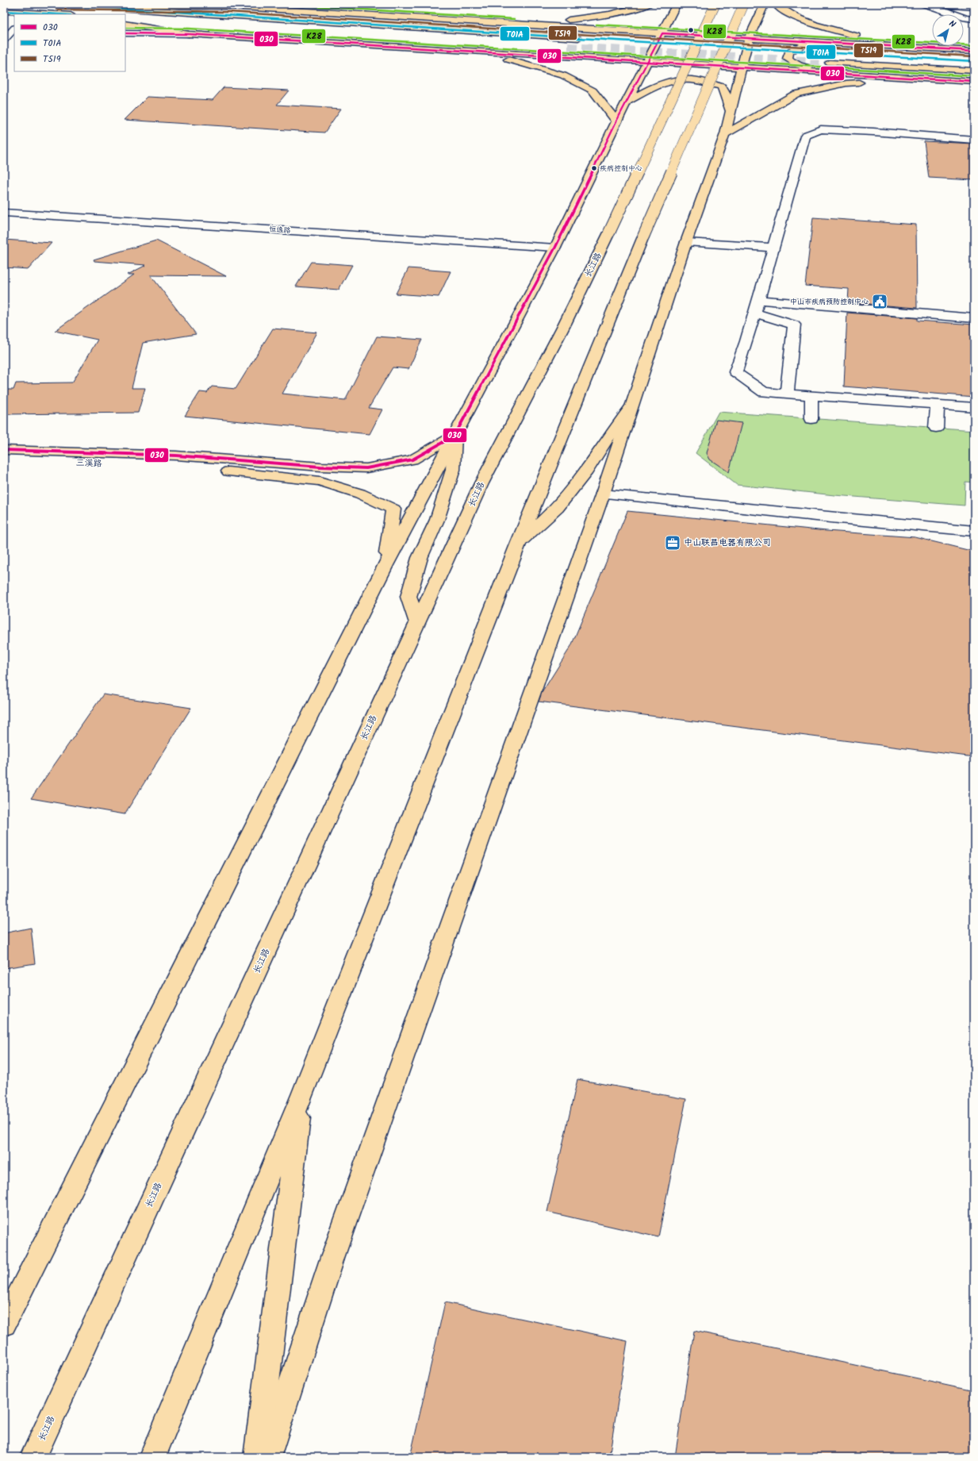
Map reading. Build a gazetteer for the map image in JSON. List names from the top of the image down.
{
  "streets": {
    "main road": ["长江路", "三溪路"],
    "street": ["恒逸路"]
  },
  "places": {
    "other": ["疾病控制中心"],
    "public building": ["中山市疾病预防控制中心"],
    "office": ["中山联昌电器有限公司"]
  },
  "lines": [
    "transit line T01A",
    "transit line K28",
    "transit line T519",
    "transit line 030"
  ],
  "legend": ["030", "T01A", "T519"],
  "north": "top right"
}
